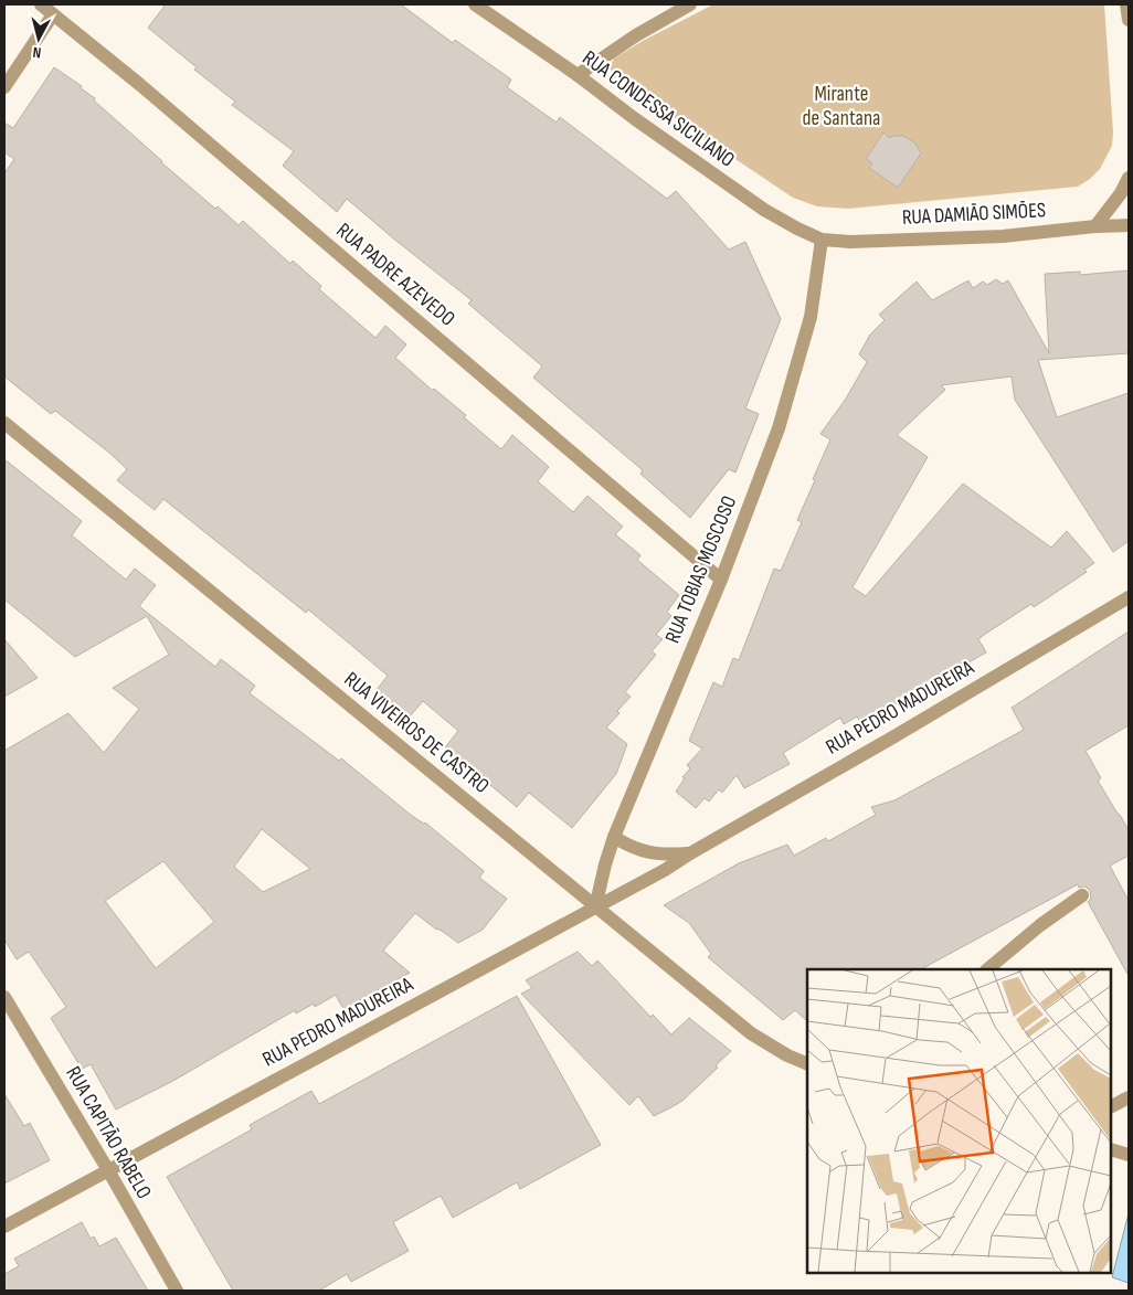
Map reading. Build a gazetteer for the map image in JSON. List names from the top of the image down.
{
  "streets": {
    "street": [
      "RUA CONDESSA SICILIANO",
      "RUA DAMIÃO SIMÕES",
      "RUA PADRE AZEVEDO",
      "RUA TOBIAS MOSCOSO",
      "RUA PEDRO MADUREIRA",
      "RUA VIVEIROS DE CASTRO",
      "RUA CAPITÃO RABELO"
    ]
  },
  "crossings": [
    ["RUA CONDESSA SICILIANO", "RUA DAMIÃO SIMÕES"],
    ["RUA CONDESSA SICILIANO", "RUA TOBIAS MOSCOSO"],
    ["RUA DAMIÃO SIMÕES", "RUA TOBIAS MOSCOSO"],
    ["RUA PADRE AZEVEDO", "RUA TOBIAS MOSCOSO"],
    ["RUA TOBIAS MOSCOSO", "RUA PEDRO MADUREIRA"],
    ["RUA TOBIAS MOSCOSO", "RUA VIVEIROS DE CASTRO"],
    ["RUA PEDRO MADUREIRA", "RUA VIVEIROS DE CASTRO"],
    ["RUA PEDRO MADUREIRA", "RUA CAPITÃO RABELO"]
  ],
  "parks": ["Mirante de Santana"],
  "north": "bottom"
}
